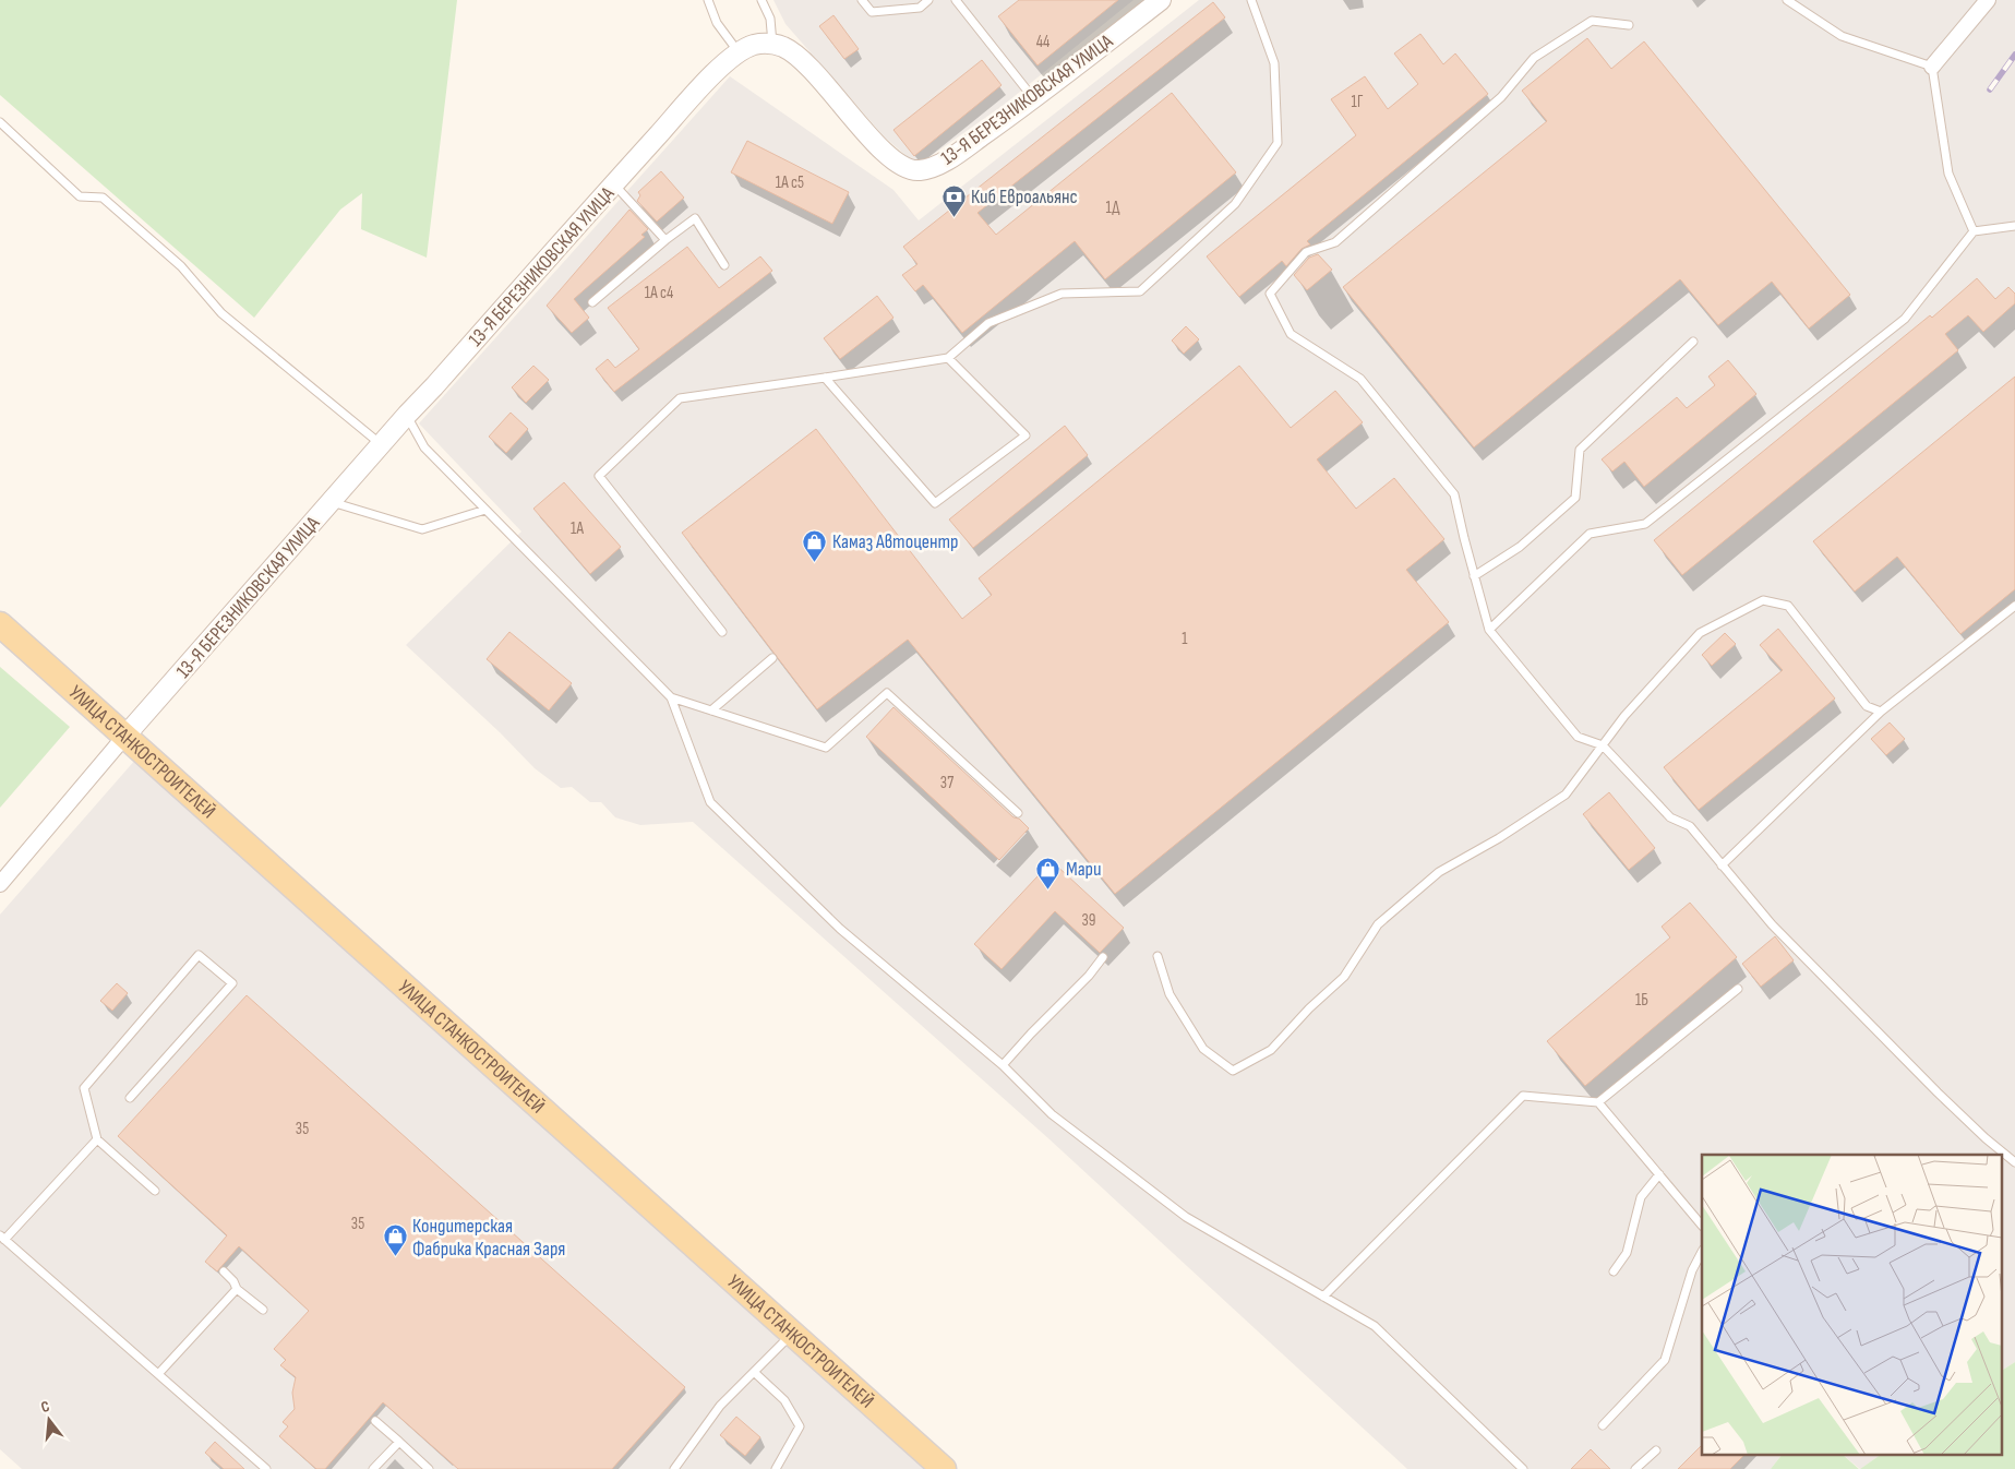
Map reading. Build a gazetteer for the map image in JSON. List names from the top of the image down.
{
  "streets": {
    "main road": ["УЛИЦА СТАНКОСТРОИТЕЛЕЙ"],
    "street": ["13-Я БЕРЕЗНИКОВСКАЯ УЛИЦА"]
  },
  "crossings": [
    ["13-Я БЕРЕЗНИКОВСКАЯ УЛИЦА", "УЛИЦА СТАНКОСТРОИТЕЛЕЙ"]
  ],
  "places": {
    "bank": ["Киб Евроальянс"],
    "shop": ["Камаз Автоцентр", "Мари", "Кондитерская Фабрика Красная Заря"]
  },
  "house_numbers": [
    "44",
    "1Г",
    "1А с5",
    "1Д",
    "1А с4",
    "1А",
    "1",
    "37",
    "39",
    "1Б",
    "35",
    "35"
  ],
  "north": "top"
}
